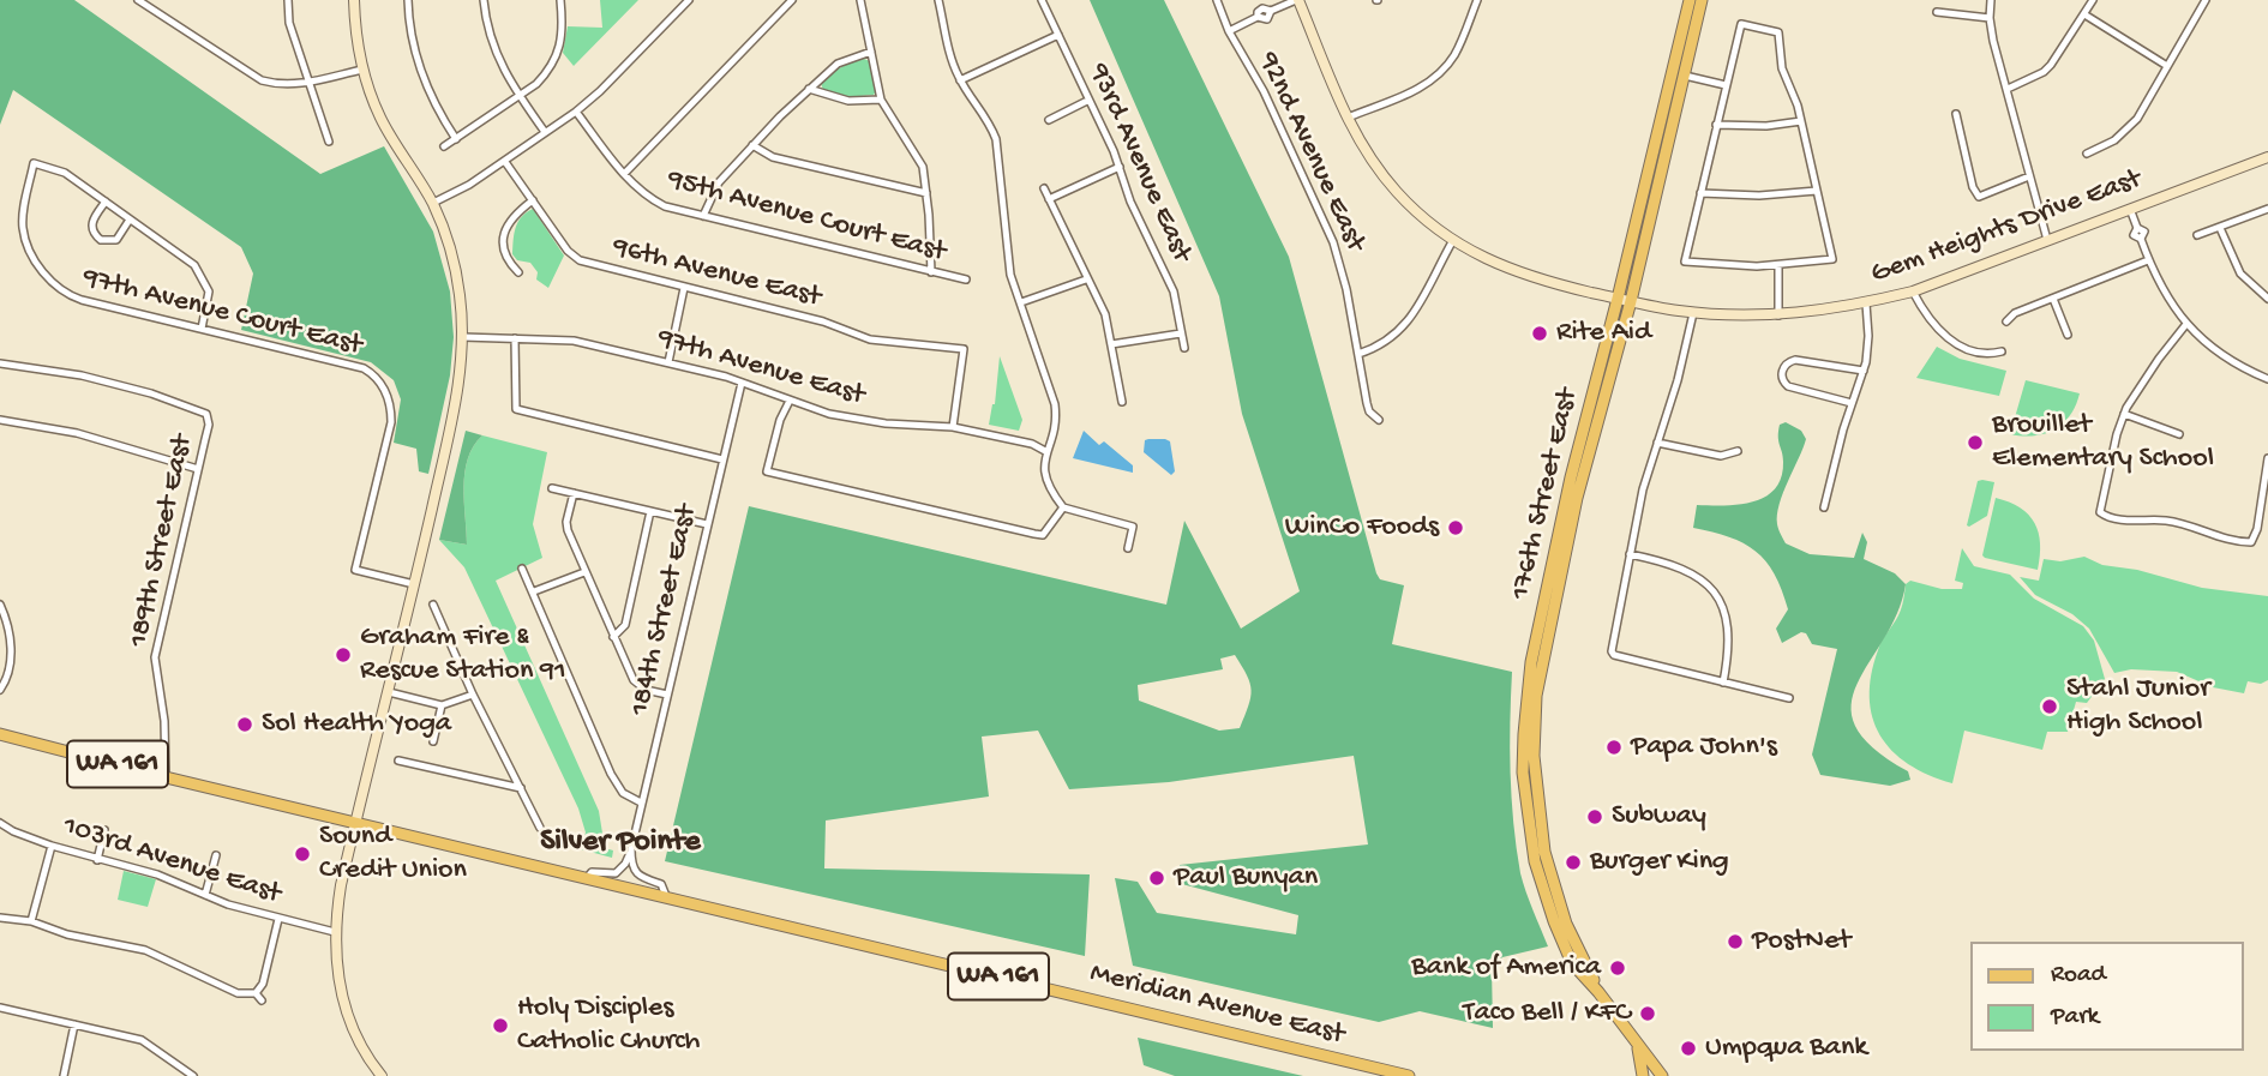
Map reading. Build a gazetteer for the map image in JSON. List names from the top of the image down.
{
  "streets": {
    "main road": ["176th Street East", "WA 161", "Meridian Avenue East"],
    "street": [
      "92nd Avenue East",
      "93rd Avenue East",
      "95th Avenue Court East",
      "Gem Heights Drive East",
      "96th Avenue East",
      "97th Avenue Court East",
      "97th Avenue East",
      "189th Street East",
      "184th Street East",
      "103rd Avenue East"
    ]
  },
  "crossings": [
    ["Gem Heights Drive East", "176th Street East"],
    ["96th Avenue East", "97th Avenue East"],
    ["97th Avenue East", "184th Street East"],
    ["189th Street East", "WA 161"],
    ["WA 161", "Meridian Avenue East"]
  ],
  "districts": ["Silver Pointe"],
  "places": [
    "Rite Aid",
    "Brouillet Elementary School",
    "WinCo Foods",
    "Graham Fire & Rescue Station 91",
    "Stahl Junior High School",
    "Sol Health Yoga",
    "Papa John's",
    "Subway",
    "Sound Credit Union",
    "Burger King",
    "Paul Bunyan",
    "PostNet",
    "Bank of America",
    "Taco Bell / KFC",
    "Holy Disciples Catholic Church",
    "Umpqua Bank"
  ],
  "legend": ["Road", "Park"]
}
